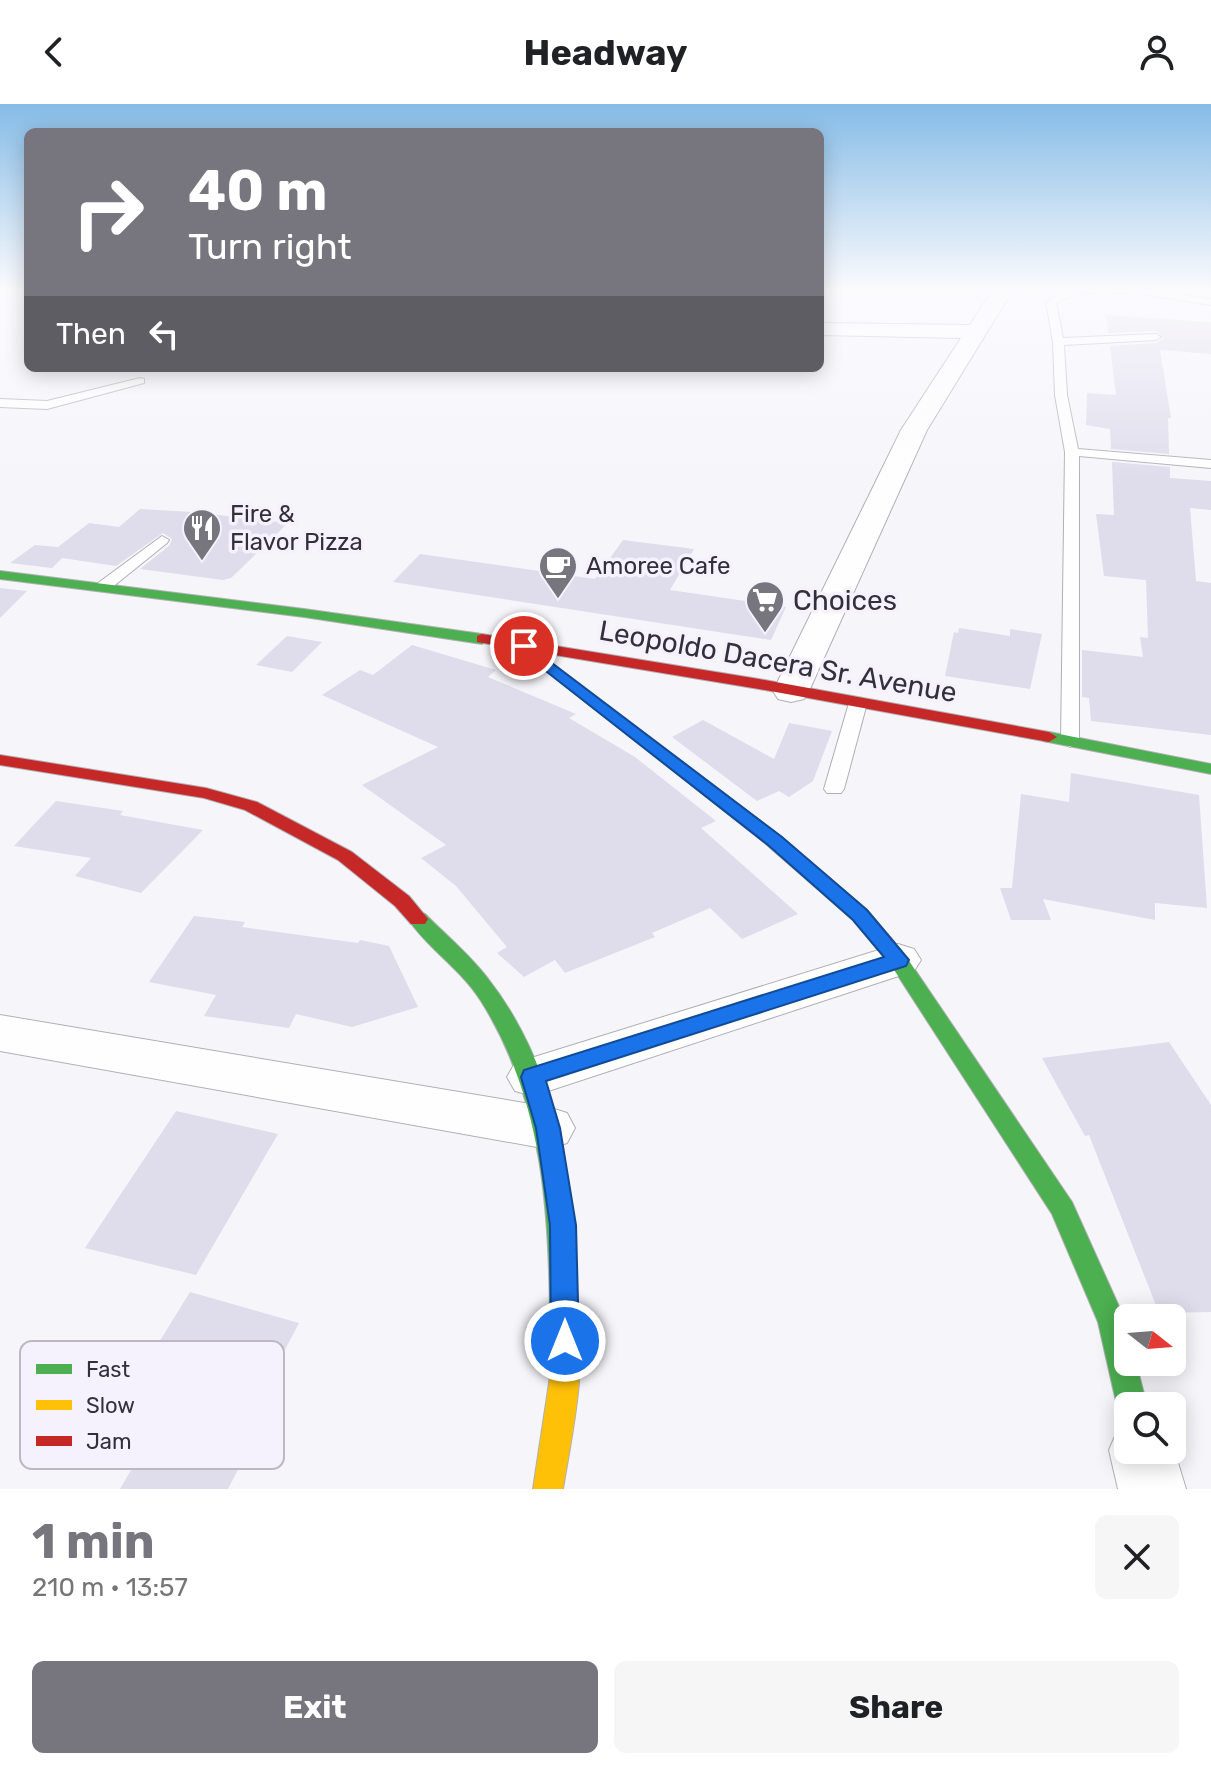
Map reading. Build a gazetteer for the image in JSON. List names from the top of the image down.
{
  "streets": {
    "street": ["Leopoldo Dacera Sr. Avenue"]
  },
  "places": {
    "restaurant": ["Fire & Flavor Pizza"],
    "cafe": ["Amoree Cafe"],
    "supermarket": ["Choices"]
  },
  "legend": ["Fast", "Slow", "Jam"],
  "north": "right",
  "page": {
    "header": "Headway",
    "turn": ["40 m", "Turn right"],
    "then": "Then",
    "heading": ["1 min", "210 m · 13:57"],
    "buttons": ["Exit", "Share"]
  }
}
